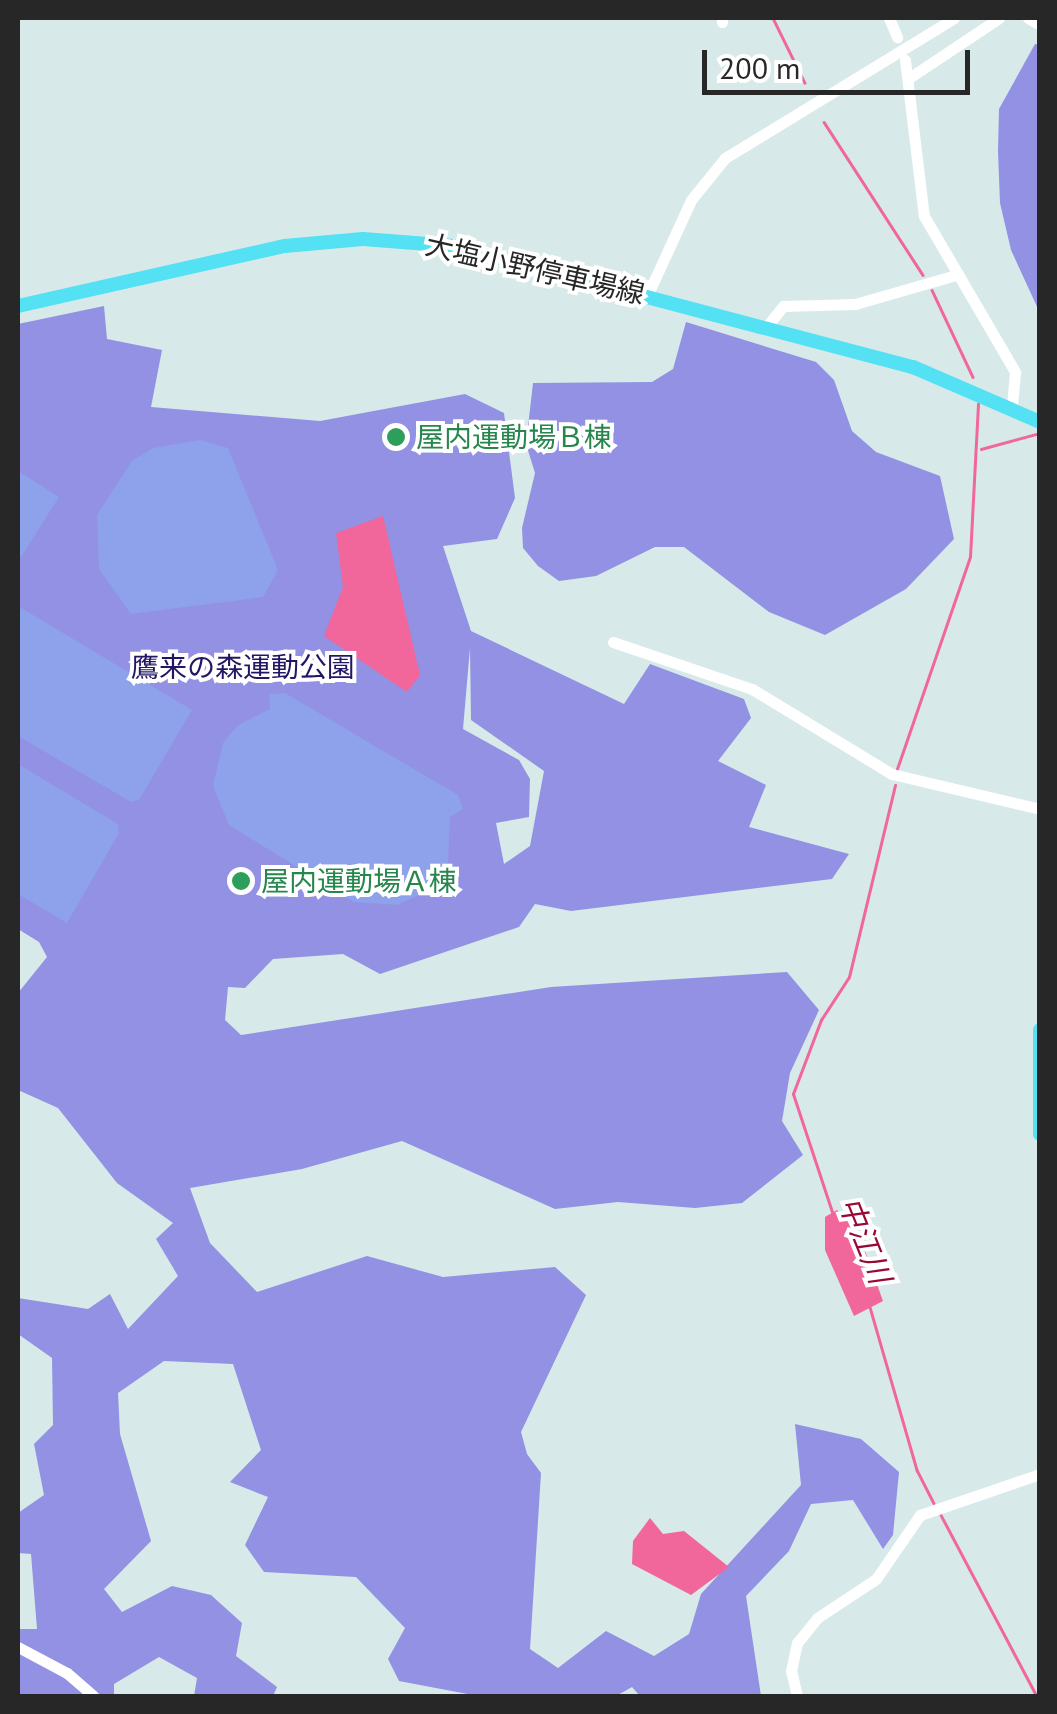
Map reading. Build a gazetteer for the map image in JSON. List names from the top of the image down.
{
  "streets": {
    "main road": ["大塩小野停車場線"]
  },
  "water": ["中江川"],
  "parks": ["鷹来の森運動公園"],
  "places": ["屋内運動場Ｂ棟", "屋内運動場Ａ棟"],
  "scale_bar": "200 m"
}
